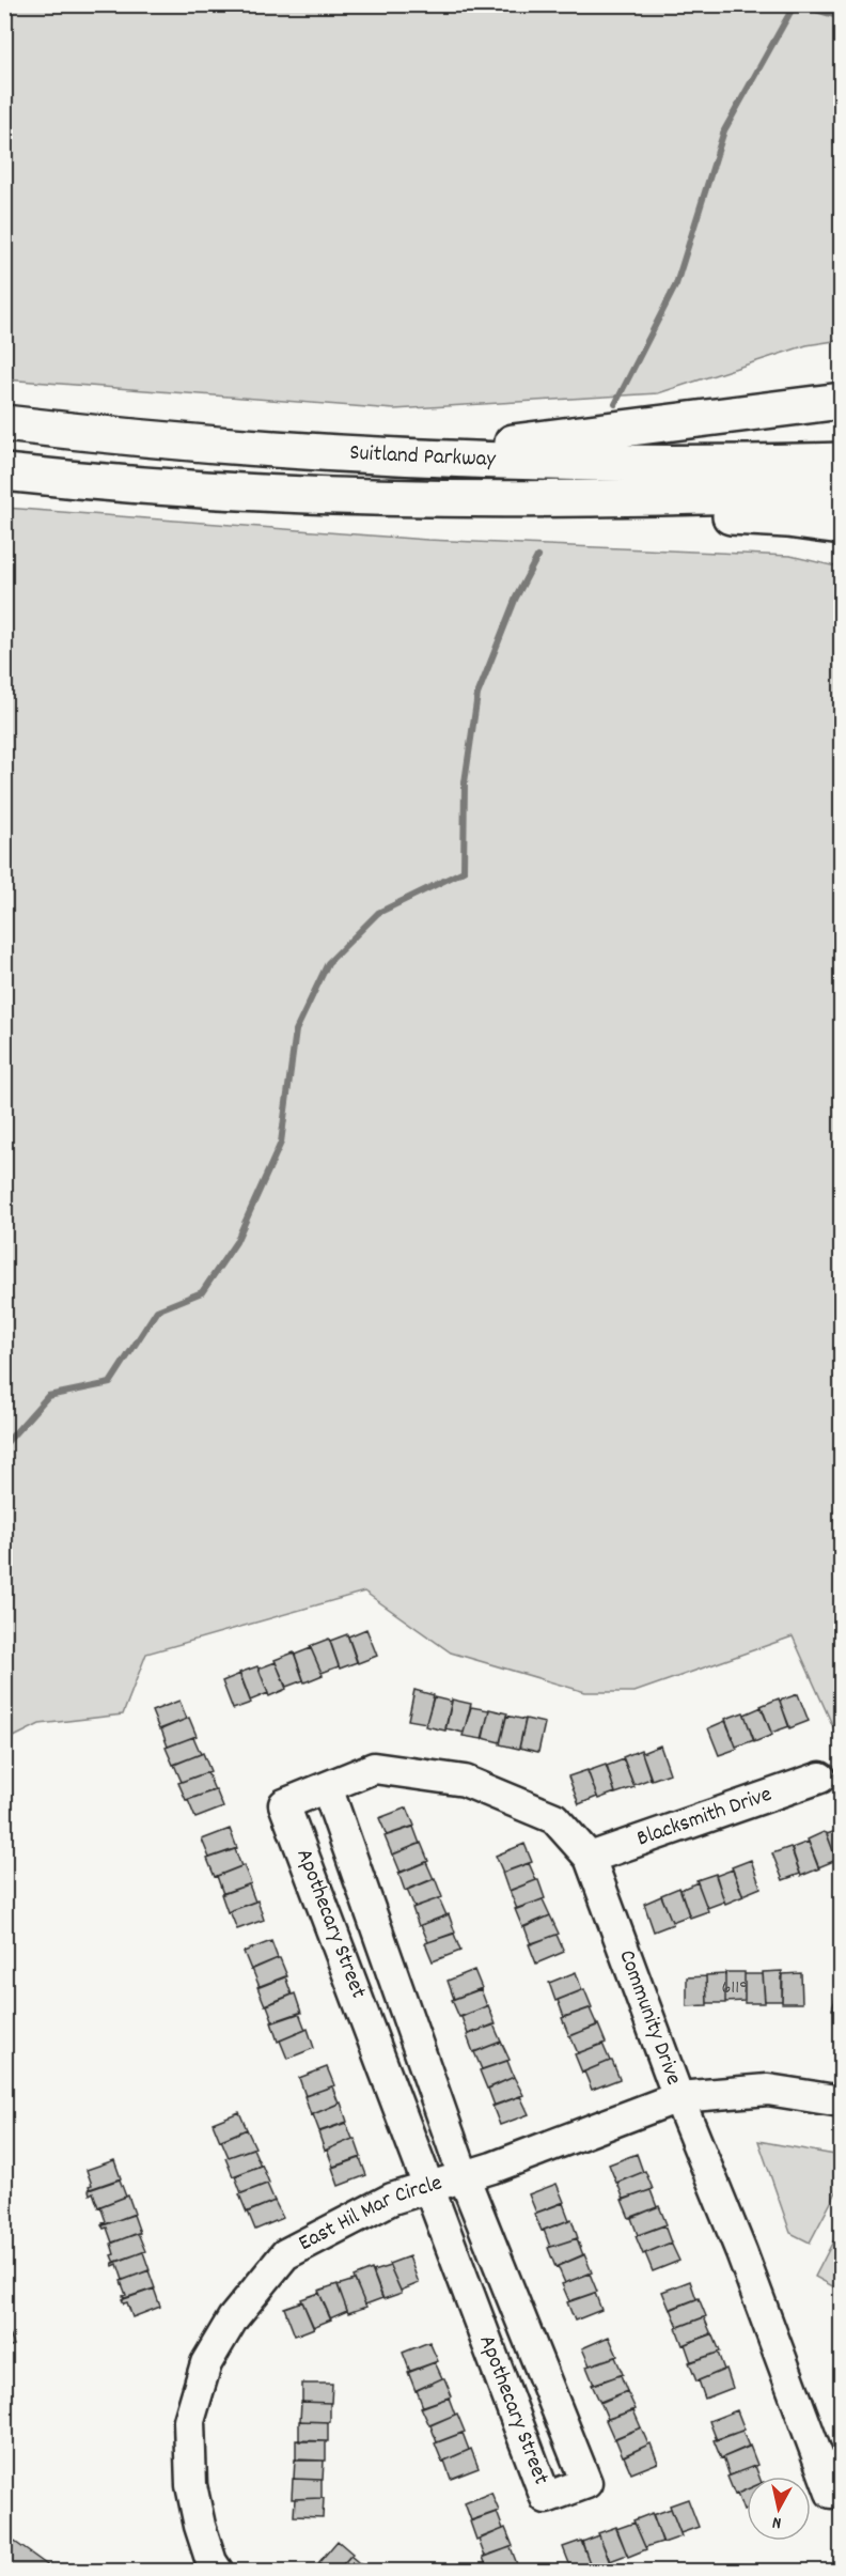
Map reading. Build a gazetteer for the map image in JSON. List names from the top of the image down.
{
  "streets": {
    "highway": ["Suitland Parkway"],
    "street": [
      "Blacksmith Drive",
      "Apothecary Street",
      "Community Drive",
      "East Hil Mar Circle"
    ]
  },
  "crossings": [
    ["Blacksmith Drive", "Community Drive"],
    ["Apothecary Street", "Community Drive"],
    ["Apothecary Street", "East Hil Mar Circle"],
    ["Community Drive", "East Hil Mar Circle"]
  ],
  "house_numbers": ["6119"],
  "north": "bottom"
}
